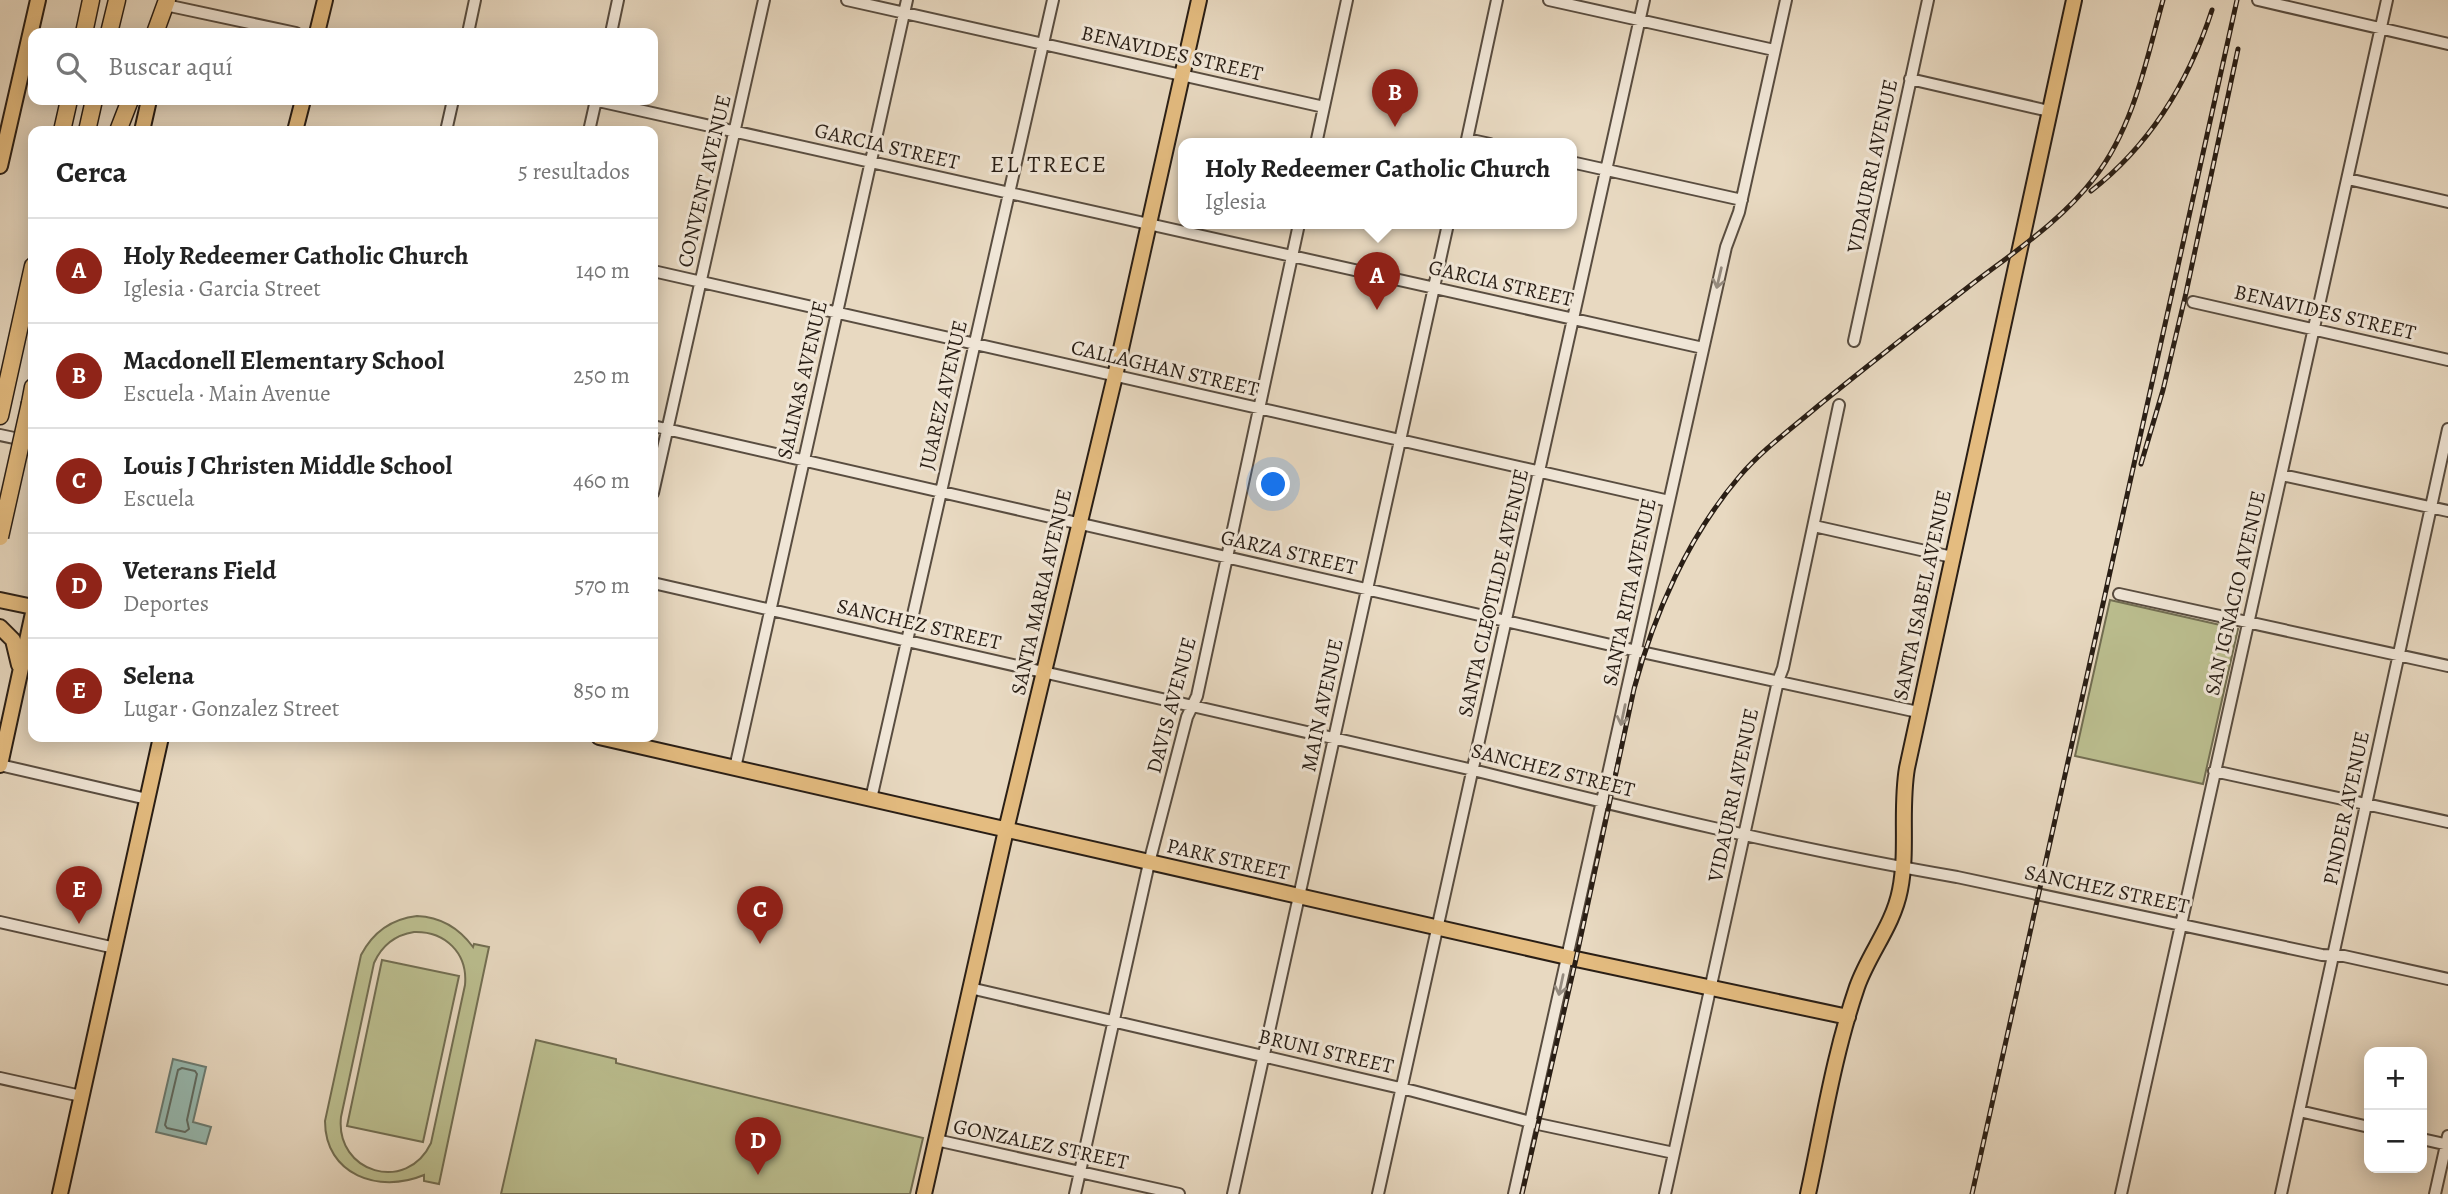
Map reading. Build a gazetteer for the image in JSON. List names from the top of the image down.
{
  "streets": {
    "main road": ["SANTA MARIA AVENUE", "SANTA ISABEL AVENUE", "PARK STREET"],
    "street": [
      "BENAVIDES STREET",
      "GARCIA STREET",
      "VIDAURRI AVENUE",
      "CONVENT AVENUE",
      "CALLAGHAN STREET",
      "SALINAS AVENUE",
      "JUAREZ AVENUE",
      "GARZA STREET",
      "SANTA RITA AVENUE",
      "SANTA CLEOTILDE AVENUE",
      "SAN IGNACIO AVENUE",
      "SANCHEZ STREET",
      "DAVIS AVENUE",
      "MAIN AVENUE",
      "PINDER AVENUE",
      "BRUNI STREET",
      "GONZALEZ STREET"
    ]
  },
  "crossings": [
    ["BENAVIDES STREET", "SALINAS AVENUE"],
    ["BENAVIDES STREET", "JUAREZ AVENUE"],
    ["BENAVIDES STREET", "SANTA MARIA AVENUE"],
    ["BENAVIDES STREET", "SAN IGNACIO AVENUE"],
    ["GARCIA STREET", "CONVENT AVENUE"],
    ["GARCIA STREET", "SALINAS AVENUE"],
    ["GARCIA STREET", "JUAREZ AVENUE"],
    ["GARCIA STREET", "SANTA MARIA AVENUE"],
    ["GARCIA STREET", "SANTA RITA AVENUE"],
    ["GARCIA STREET", "SANTA CLEOTILDE AVENUE"],
    ["GARCIA STREET", "DAVIS AVENUE"],
    ["GARCIA STREET", "MAIN AVENUE"],
    ["VIDAURRI AVENUE", "GARZA STREET"],
    ["VIDAURRI AVENUE", "SANCHEZ STREET"],
    ["VIDAURRI AVENUE", "PARK STREET"],
    ["VIDAURRI AVENUE", "BRUNI STREET"],
    ["CONVENT AVENUE", "CALLAGHAN STREET"],
    ["CONVENT AVENUE", "GARZA STREET"],
    ["CALLAGHAN STREET", "SALINAS AVENUE"],
    ["CALLAGHAN STREET", "JUAREZ AVENUE"],
    ["CALLAGHAN STREET", "SANTA MARIA AVENUE"],
    ["CALLAGHAN STREET", "SANTA RITA AVENUE"],
    ["CALLAGHAN STREET", "SANTA CLEOTILDE AVENUE"],
    ["CALLAGHAN STREET", "DAVIS AVENUE"],
    ["CALLAGHAN STREET", "MAIN AVENUE"],
    ["SALINAS AVENUE", "GARZA STREET"],
    ["SALINAS AVENUE", "SANCHEZ STREET"],
    ["SALINAS AVENUE", "PARK STREET"],
    ["JUAREZ AVENUE", "GARZA STREET"],
    ["JUAREZ AVENUE", "SANCHEZ STREET"],
    ["JUAREZ AVENUE", "PARK STREET"],
    ["GARZA STREET", "SANTA MARIA AVENUE"],
    ["GARZA STREET", "SANTA RITA AVENUE"],
    ["GARZA STREET", "SANTA CLEOTILDE AVENUE"],
    ["GARZA STREET", "SANTA ISABEL AVENUE"],
    ["GARZA STREET", "DAVIS AVENUE"],
    ["GARZA STREET", "MAIN AVENUE"],
    ["SANTA MARIA AVENUE", "SANCHEZ STREET"],
    ["SANTA MARIA AVENUE", "PARK STREET"],
    ["SANTA MARIA AVENUE", "BRUNI STREET"],
    ["SANTA MARIA AVENUE", "GONZALEZ STREET"],
    ["SANTA RITA AVENUE", "SANCHEZ STREET"],
    ["SANTA RITA AVENUE", "PARK STREET"],
    ["SANTA RITA AVENUE", "BRUNI STREET"],
    ["SANTA CLEOTILDE AVENUE", "SANCHEZ STREET"],
    ["SANTA CLEOTILDE AVENUE", "PARK STREET"],
    ["SANTA CLEOTILDE AVENUE", "BRUNI STREET"],
    ["SAN IGNACIO AVENUE", "SANCHEZ STREET"],
    ["SANTA ISABEL AVENUE", "SANCHEZ STREET"],
    ["SANTA ISABEL AVENUE", "PARK STREET"],
    ["SANCHEZ STREET", "DAVIS AVENUE"],
    ["SANCHEZ STREET", "MAIN AVENUE"],
    ["SANCHEZ STREET", "PINDER AVENUE"],
    ["DAVIS AVENUE", "PARK STREET"],
    ["DAVIS AVENUE", "BRUNI STREET"],
    ["DAVIS AVENUE", "GONZALEZ STREET"],
    ["MAIN AVENUE", "PARK STREET"],
    ["MAIN AVENUE", "BRUNI STREET"]
  ],
  "one_way": ["SANTA RITA AVENUE"],
  "districts": ["EL TRECE"],
  "page": {
    "search": "Buscar aquí",
    "pins": [
      "B",
      "A",
      "E",
      "C",
      "D"
    ],
    "heading": ["Cerca", "5 resultados"],
    "popup": ["Holy Redeemer Catholic Church", "Iglesia"],
    "list": [
      {
        "mark": "A",
        "name": "Holy Redeemer Catholic Church",
        "note": "Iglesia · Garcia Street",
        "value": "140 m"
      },
      {
        "mark": "B",
        "name": "Macdonell Elementary School",
        "note": "Escuela · Main Avenue",
        "value": "250 m"
      },
      {
        "mark": "C",
        "name": "Louis J Christen Middle School",
        "note": "Escuela",
        "value": "460 m"
      },
      {
        "mark": "D",
        "name": "Veterans Field",
        "note": "Deportes",
        "value": "570 m"
      },
      {
        "mark": "E",
        "name": "Selena",
        "note": "Lugar · Gonzalez Street",
        "value": "850 m"
      }
    ],
    "map_buttons": ["+", "−"]
  }
}
